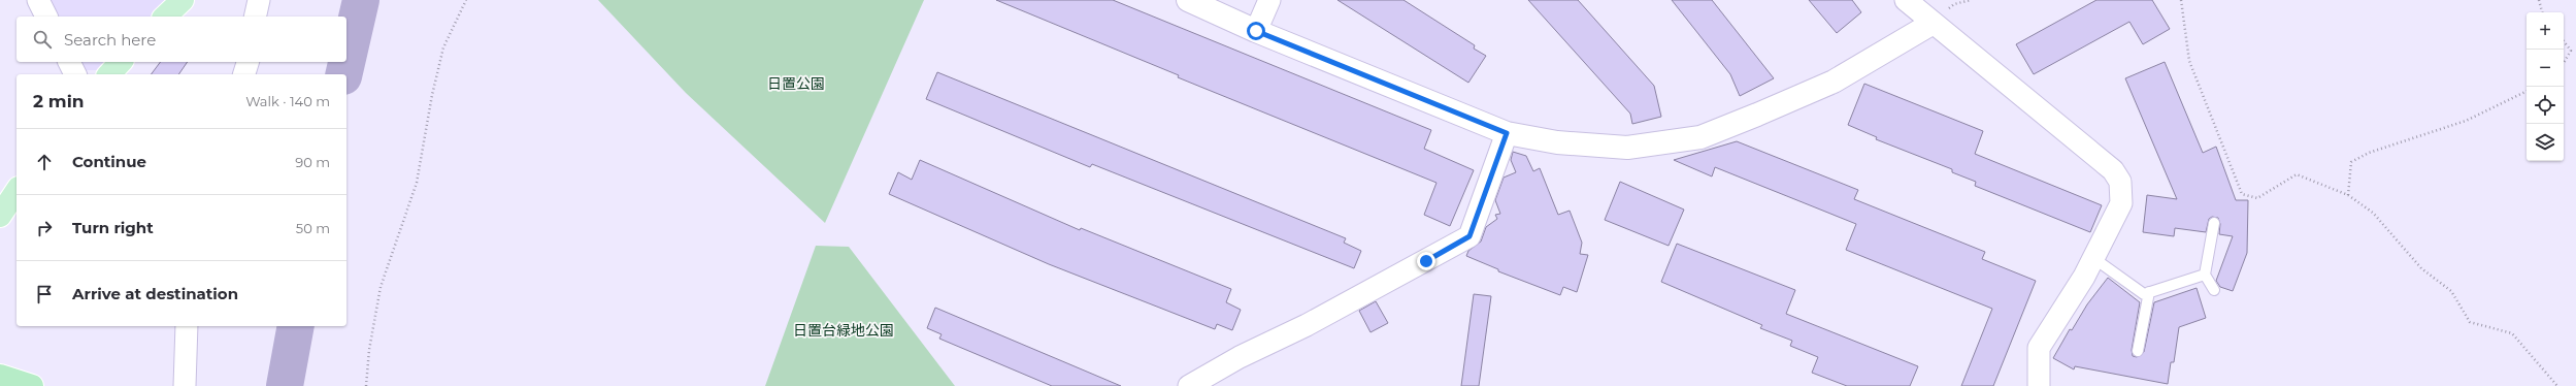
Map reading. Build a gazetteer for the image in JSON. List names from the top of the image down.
{
  "parks": ["日置公園", "日置台緑地公園"],
  "page": {
    "map_buttons": ["+", "−"],
    "search": "Search here",
    "heading": ["2 min", "Walk · 140 m"],
    "list": [
      ["Continue", "90 m"],
      ["Turn right", "50 m"],
      "Arrive at destination"
    ]
  }
}
